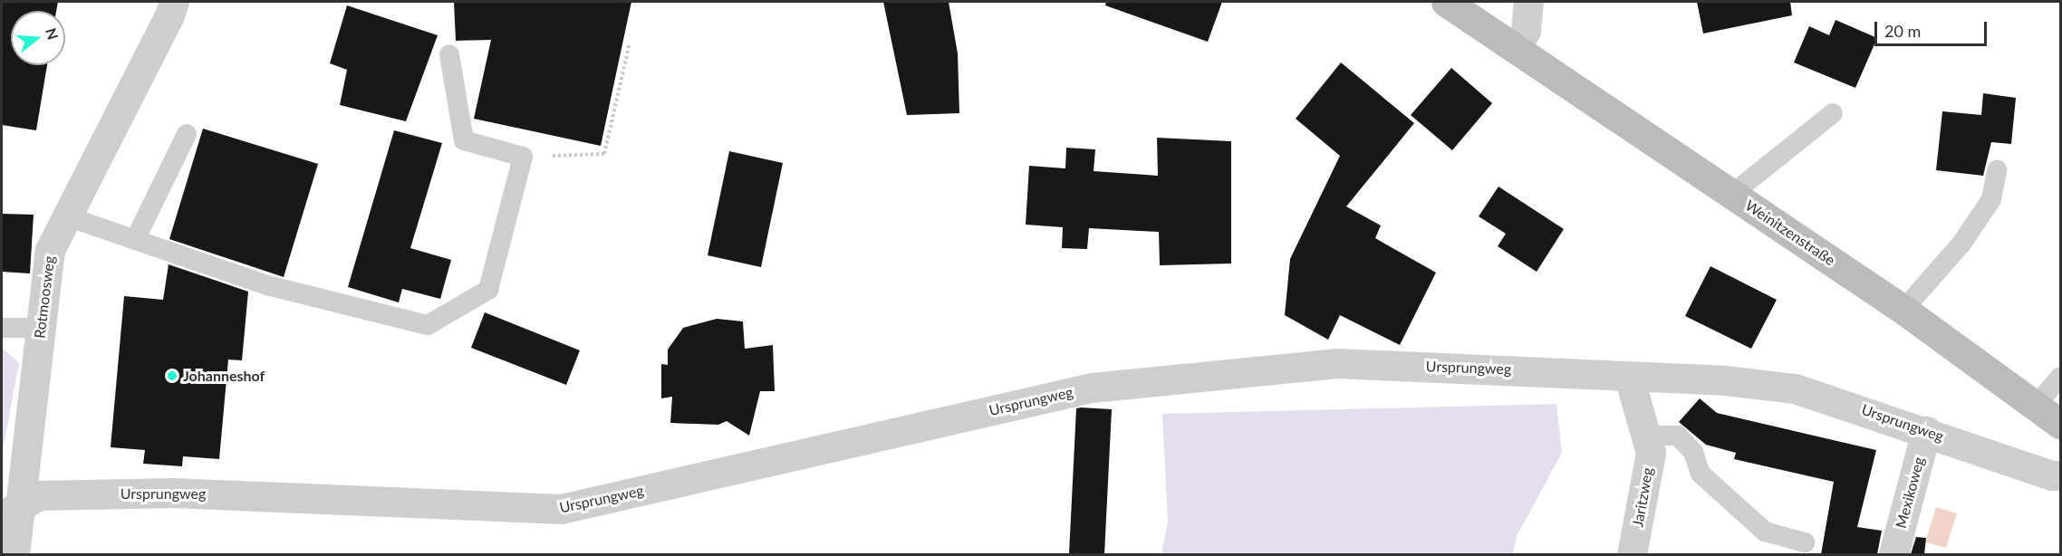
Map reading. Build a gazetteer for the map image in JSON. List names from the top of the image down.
{
  "streets": {
    "main road": ["Weinitzenstraße"],
    "street": [
      "Rotmoosweg",
      "Ursprungweg",
      "Mexikoweg",
      "Jaritzweg"
    ]
  },
  "crossings": [
    ["Rotmoosweg", "Ursprungweg"],
    ["Ursprungweg", "Mexikoweg"],
    ["Ursprungweg", "Jaritzweg"]
  ],
  "places": ["Johanneshof"],
  "scale_bar": "20 m",
  "north": "right"
}
